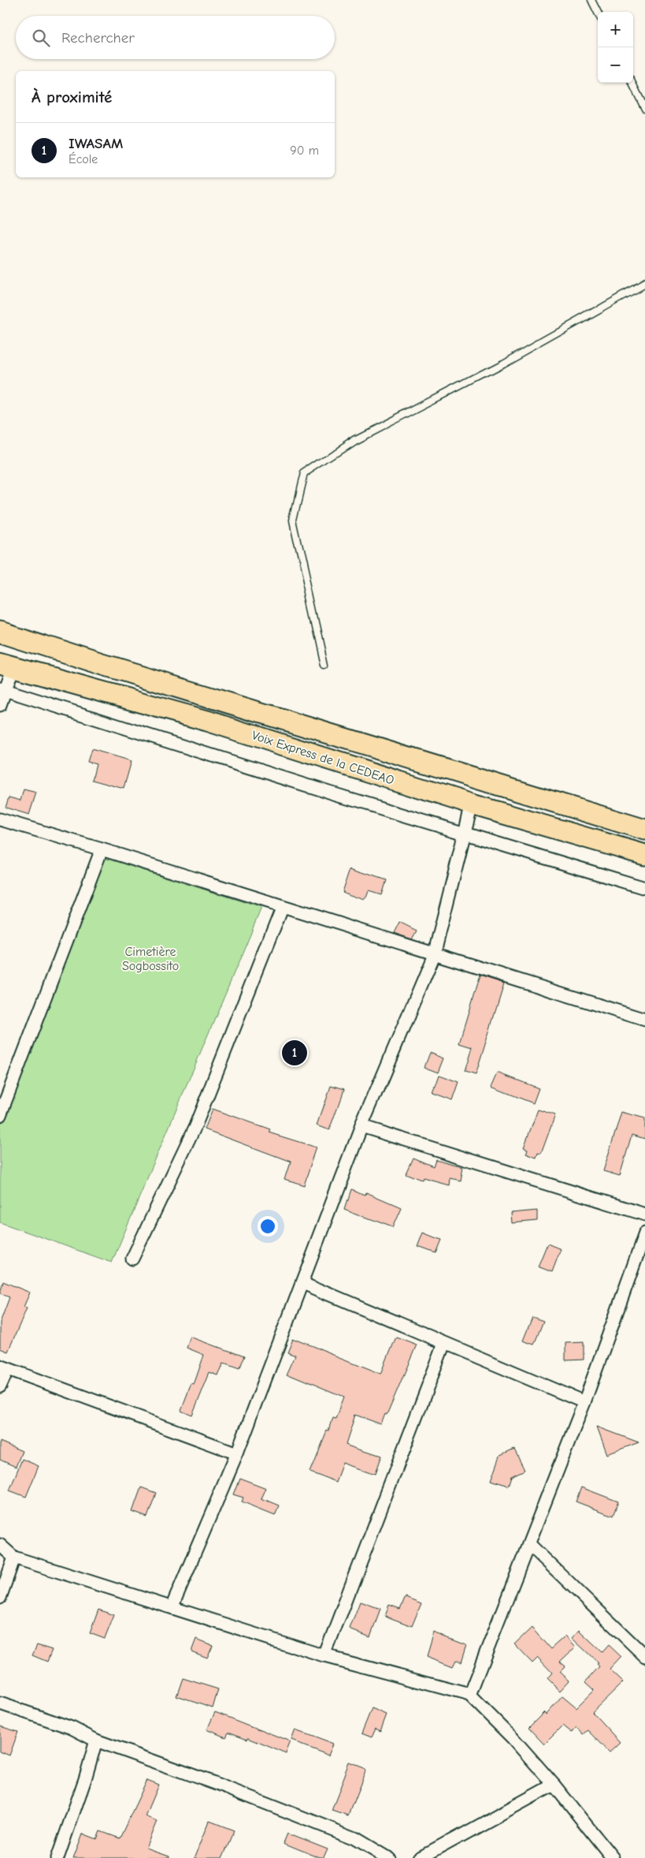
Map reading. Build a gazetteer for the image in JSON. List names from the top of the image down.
{
  "streets": {
    "main road": ["Voix Express de la CEDEAO"]
  },
  "parks": ["Cimetière Sogbossito"],
  "page": {
    "map_buttons": ["+", "−"],
    "search": "Rechercher",
    "heading": "À proximité",
    "list": [
      {
        "mark": "1",
        "name": "IWASAM",
        "note": "École",
        "value": "90 m"
      }
    ],
    "pins": "1"
  }
}
